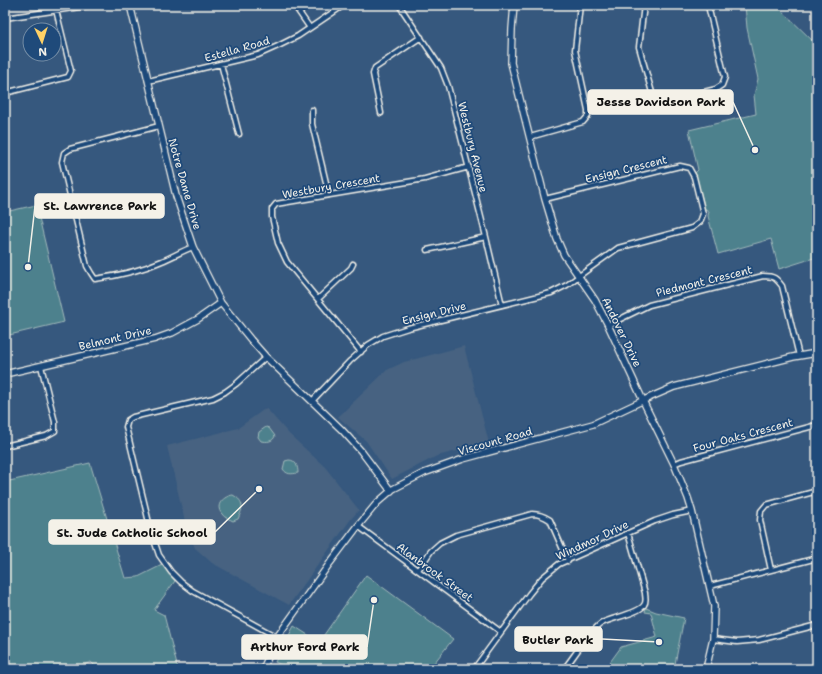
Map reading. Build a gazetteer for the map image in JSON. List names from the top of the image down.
{
  "streets": {
    "street": [
      "Estella Road",
      "Westbury Avenue",
      "Ensign Crescent",
      "Notre Dame Drive",
      "Westbury Crescent",
      "Piedmont Crescent",
      "Ensign Drive",
      "Andover Drive",
      "Belmont Drive",
      "Four Oaks Crescent",
      "Viscount Road",
      "Windmor Drive",
      "Alanbrook Street"
    ]
  },
  "crossings": [
    ["Estella Road", "Notre Dame Drive"],
    ["Westbury Avenue", "Westbury Crescent"],
    ["Westbury Avenue", "Ensign Drive"],
    ["Ensign Crescent", "Ensign Drive"],
    ["Ensign Crescent", "Andover Drive"],
    ["Notre Dame Drive", "Ensign Drive"],
    ["Notre Dame Drive", "Belmont Drive"],
    ["Notre Dame Drive", "Viscount Road"],
    ["Westbury Crescent", "Ensign Drive"],
    ["Piedmont Crescent", "Andover Drive"],
    ["Piedmont Crescent", "Viscount Road"],
    ["Ensign Drive", "Andover Drive"],
    ["Andover Drive", "Four Oaks Crescent"],
    ["Andover Drive", "Viscount Road"],
    ["Andover Drive", "Windmor Drive"],
    ["Viscount Road", "Alanbrook Street"],
    ["Windmor Drive", "Alanbrook Street"]
  ],
  "places": [
    "Jesse Davidson Park",
    "St. Lawrence Park",
    "St. Jude Catholic School",
    "Arthur Ford Park",
    "Butler Park"
  ],
  "north": "bottom"
}
